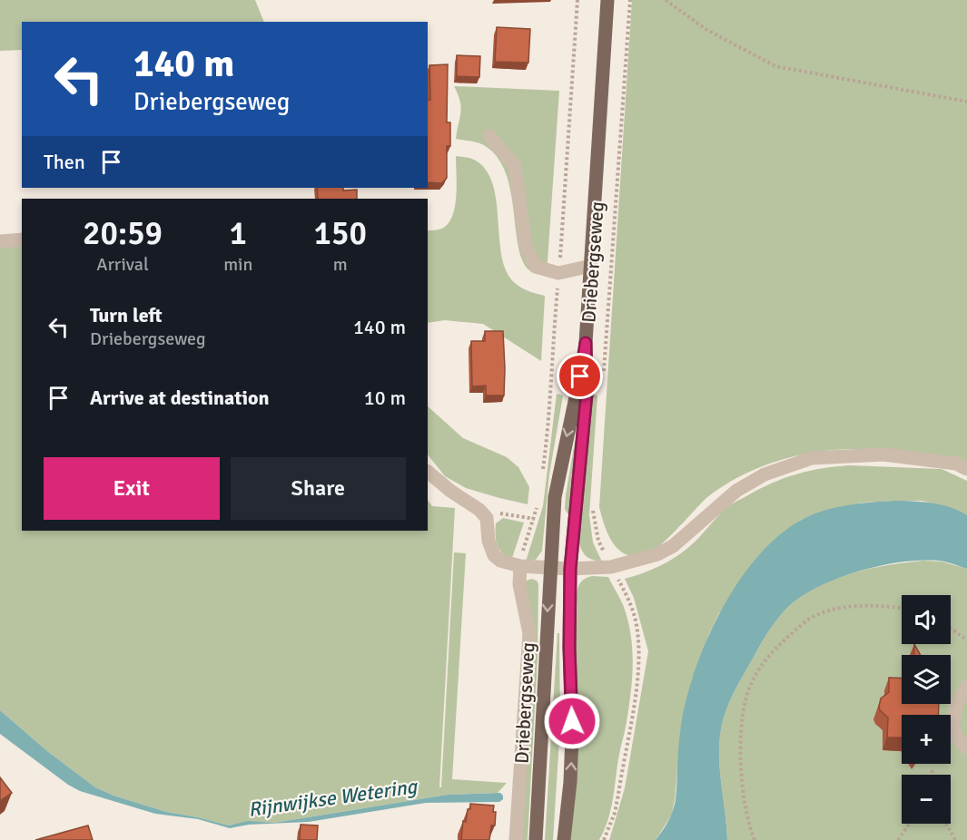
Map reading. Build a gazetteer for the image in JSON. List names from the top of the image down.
{
  "streets": {
    "main road": ["Driebergseweg"]
  },
  "water": ["Rijnwijkse Wetering"],
  "page": {
    "turn": ["140 m", "Driebergseweg"],
    "then": "Then",
    "eta": [
      "20:59",
      "Arrival",
      "1",
      "min",
      "150",
      "m"
    ],
    "list": [
      {
        "name": "Turn left",
        "note": "Driebergseweg",
        "value": "140 m"
      },
      {
        "name": "Arrive at destination",
        "value": "10 m"
      }
    ],
    "buttons": ["Exit", "Share"],
    "map_buttons": ["+", "−"]
  }
}
